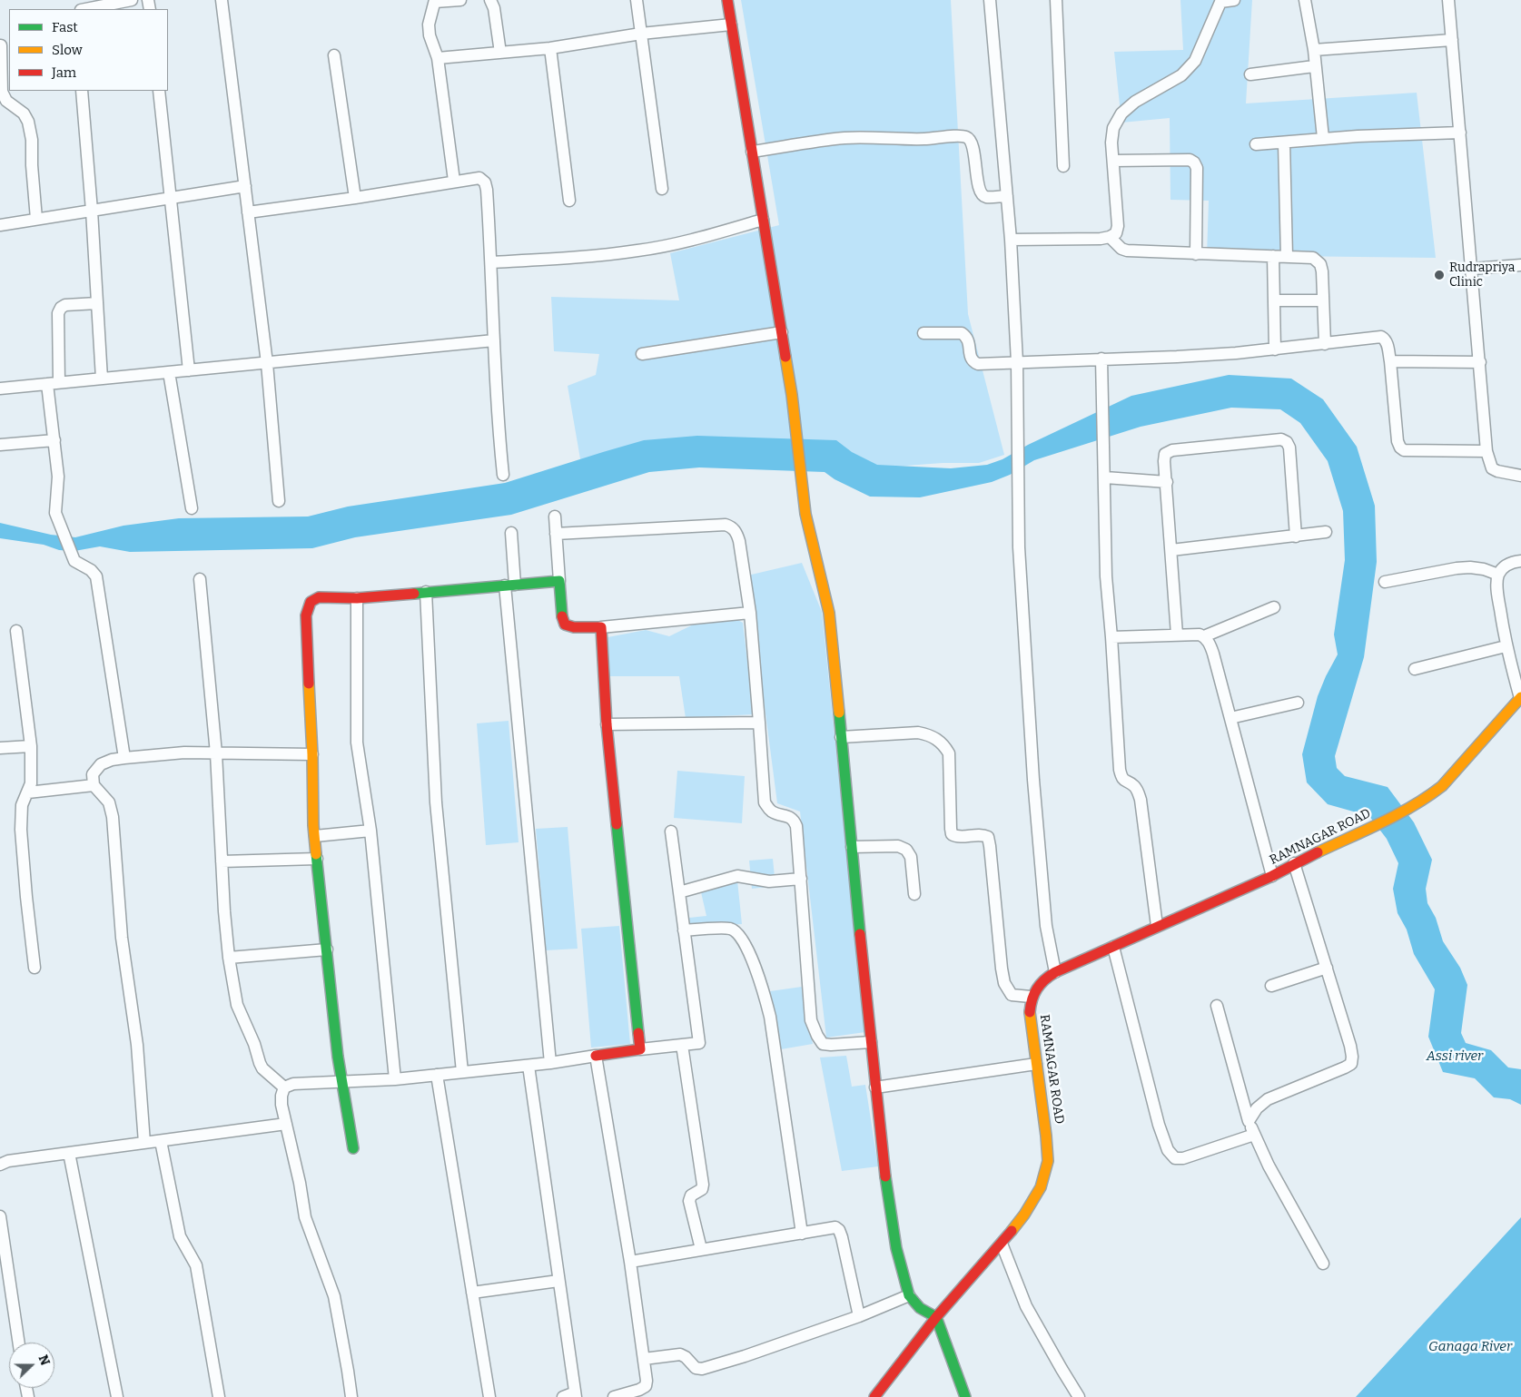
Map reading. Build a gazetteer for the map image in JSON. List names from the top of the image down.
{
  "streets": {
    "street": ["RAMNAGAR ROAD"]
  },
  "water": ["Assi river", "Ganaga River"],
  "places": ["Rudrapriya Clinic"],
  "legend": ["Fast", "Slow", "Jam"],
  "north": "right"
}
